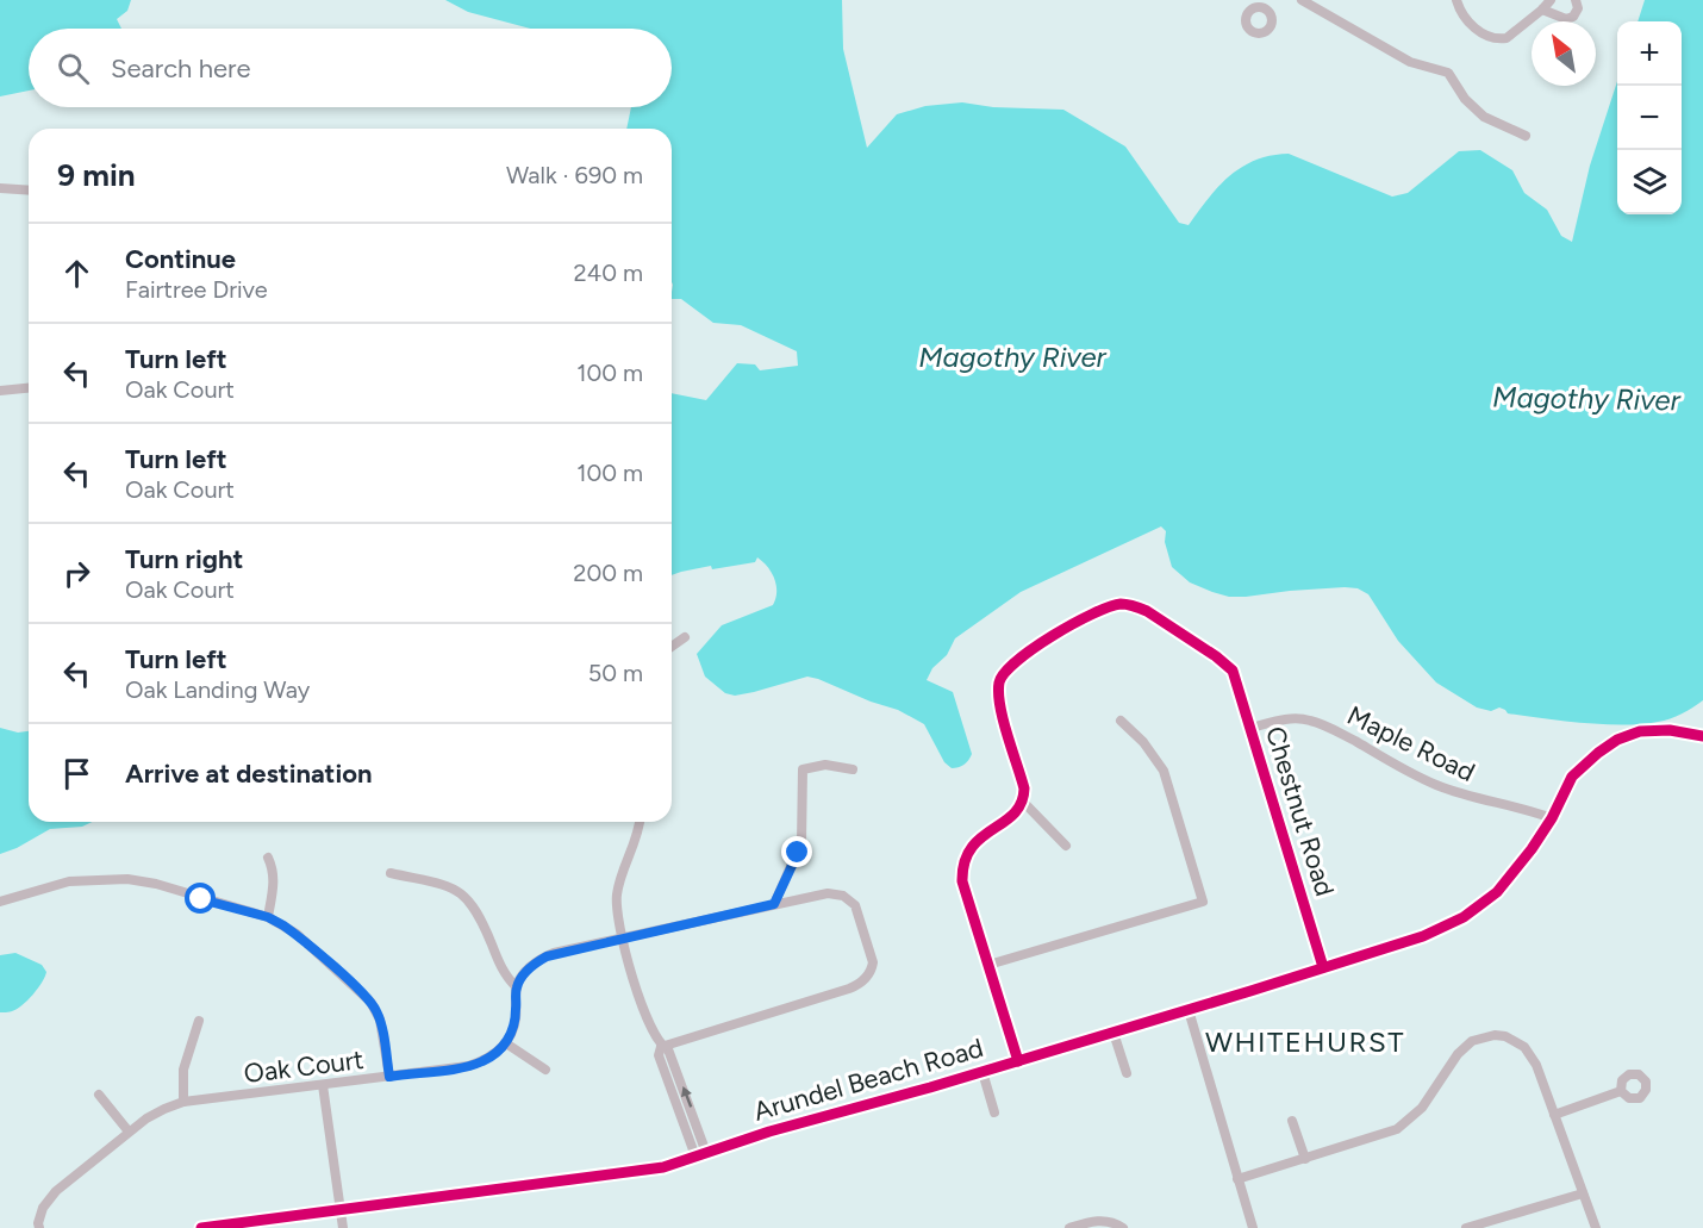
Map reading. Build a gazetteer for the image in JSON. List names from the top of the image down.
{
  "streets": {
    "street": [
      "Maple Road",
      "Chestnut Road",
      "Oak Court",
      "Arundel Beach Road"
    ]
  },
  "crossings": [
    ["Maple Road", "Chestnut Road"],
    ["Maple Road", "Arundel Beach Road"],
    ["Chestnut Road", "Arundel Beach Road"]
  ],
  "districts": ["WHITEHURST"],
  "water": ["Magothy River"],
  "north": "top left",
  "page": {
    "map_buttons": ["+", "−"],
    "search": "Search here",
    "heading": ["9 min", "Walk · 690 m"],
    "list": [
      ["Continue", "Fairtree Drive", "240 m"],
      ["Turn left", "Oak Court", "100 m"],
      ["Turn left", "Oak Court", "100 m"],
      ["Turn right", "Oak Court", "200 m"],
      ["Turn left", "Oak Landing Way", "50 m"],
      "Arrive at destination"
    ]
  }
}
